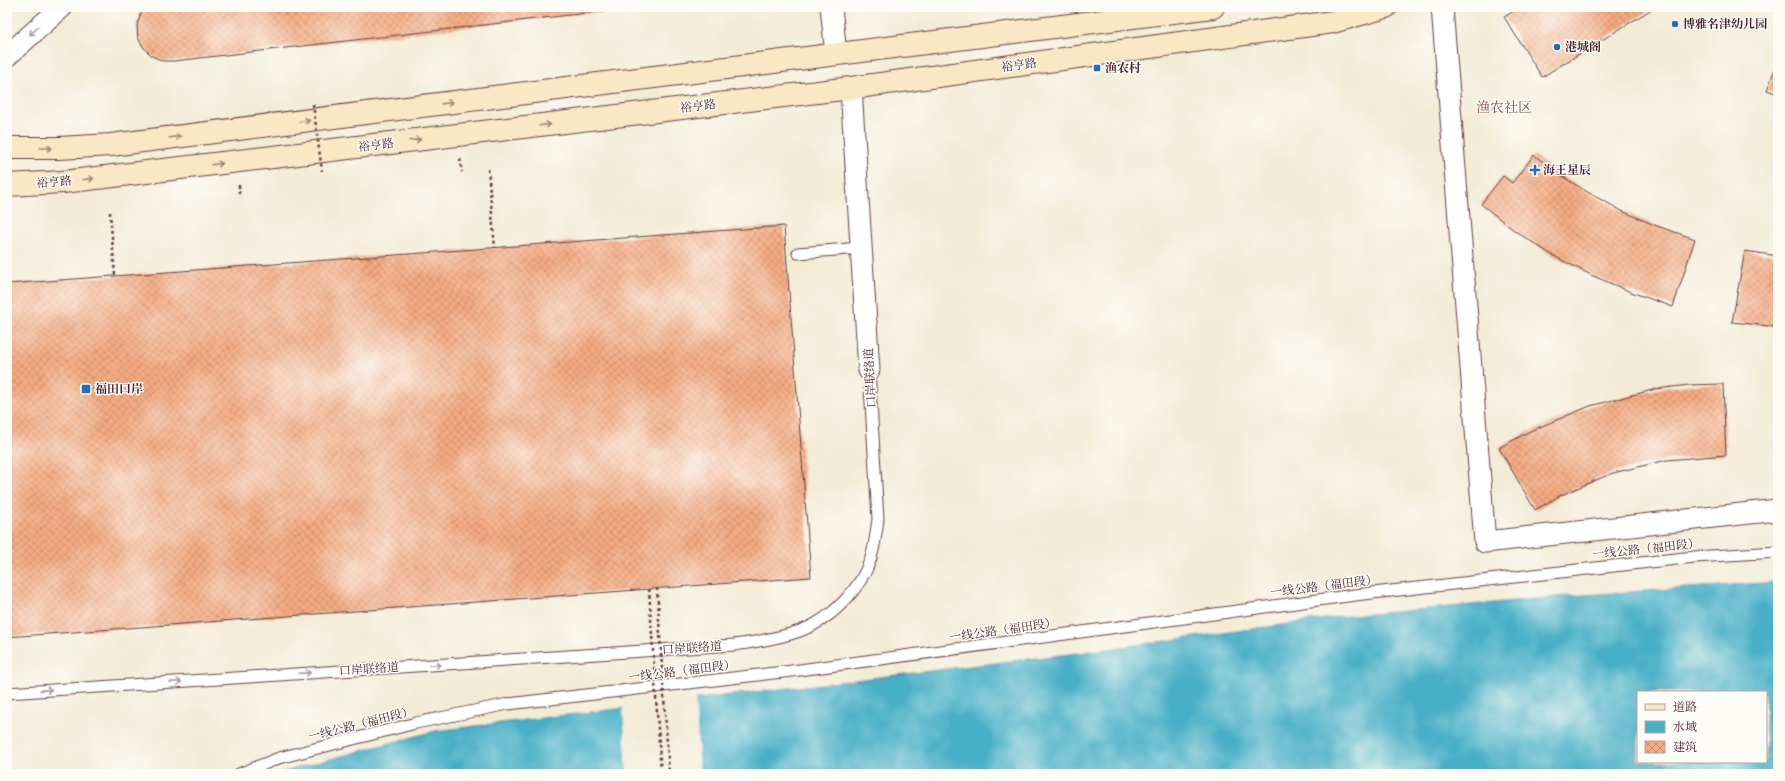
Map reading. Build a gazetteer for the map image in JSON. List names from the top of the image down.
{
  "streets": {
    "street": ["裕亨路", "口岸联络道"],
    "lane": ["一线公路（福田段）"]
  },
  "crossings": [
    ["裕亨路", "口岸联络道"]
  ],
  "one_way": ["口岸联络道"],
  "districts": ["渔农社区"],
  "places": {
    "other": ["博雅名津幼儿园", "港城阁"],
    "transit": ["渔农村", "福田口岸"],
    "health": ["海王星辰"]
  },
  "legend": ["道路", "水域", "建筑"]
}
